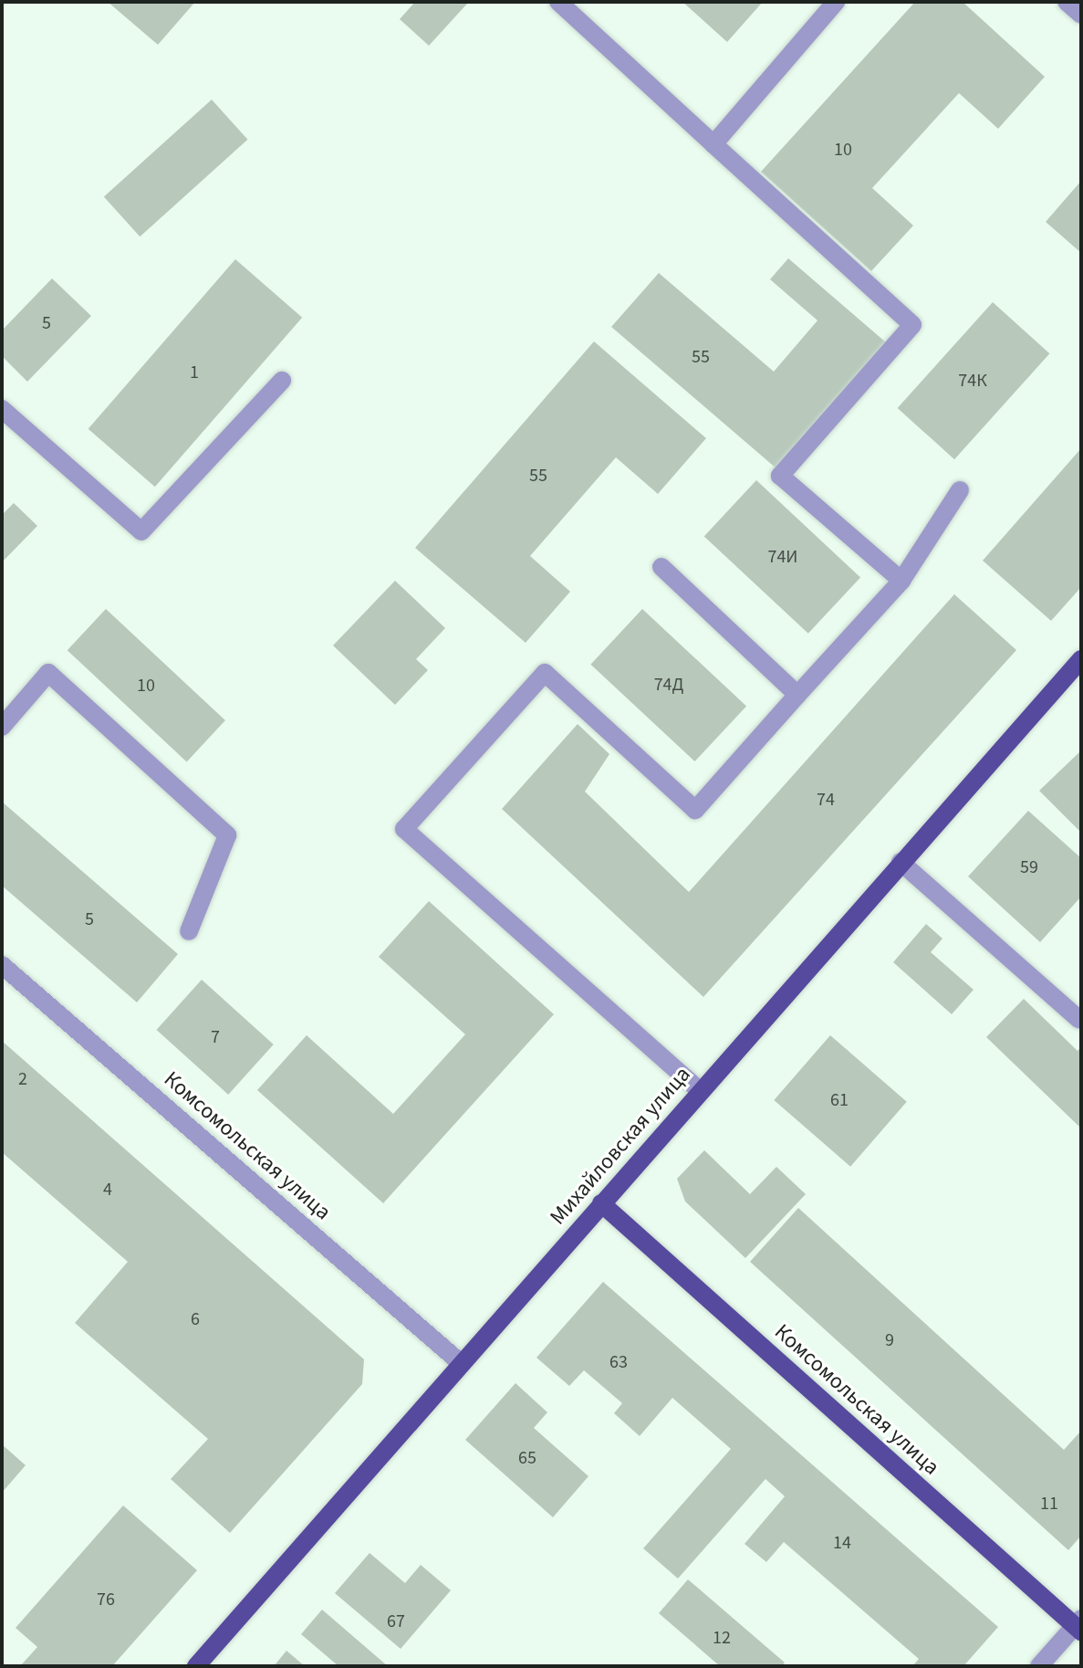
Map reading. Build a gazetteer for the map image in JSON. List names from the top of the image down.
{
  "streets": {
    "main road": ["Комсомольская улица", "Михайловская улица"]
  },
  "crossings": [
    ["Комсомольская улица", "Михайловская улица"]
  ],
  "house_numbers": [
    "10",
    "5",
    "55",
    "1",
    "74К",
    "55",
    "74И",
    "74Д",
    "10",
    "74",
    "59",
    "5",
    "7",
    "2",
    "61",
    "4",
    "6",
    "9",
    "63",
    "65",
    "11",
    "14",
    "76",
    "67",
    "12"
  ]
}
